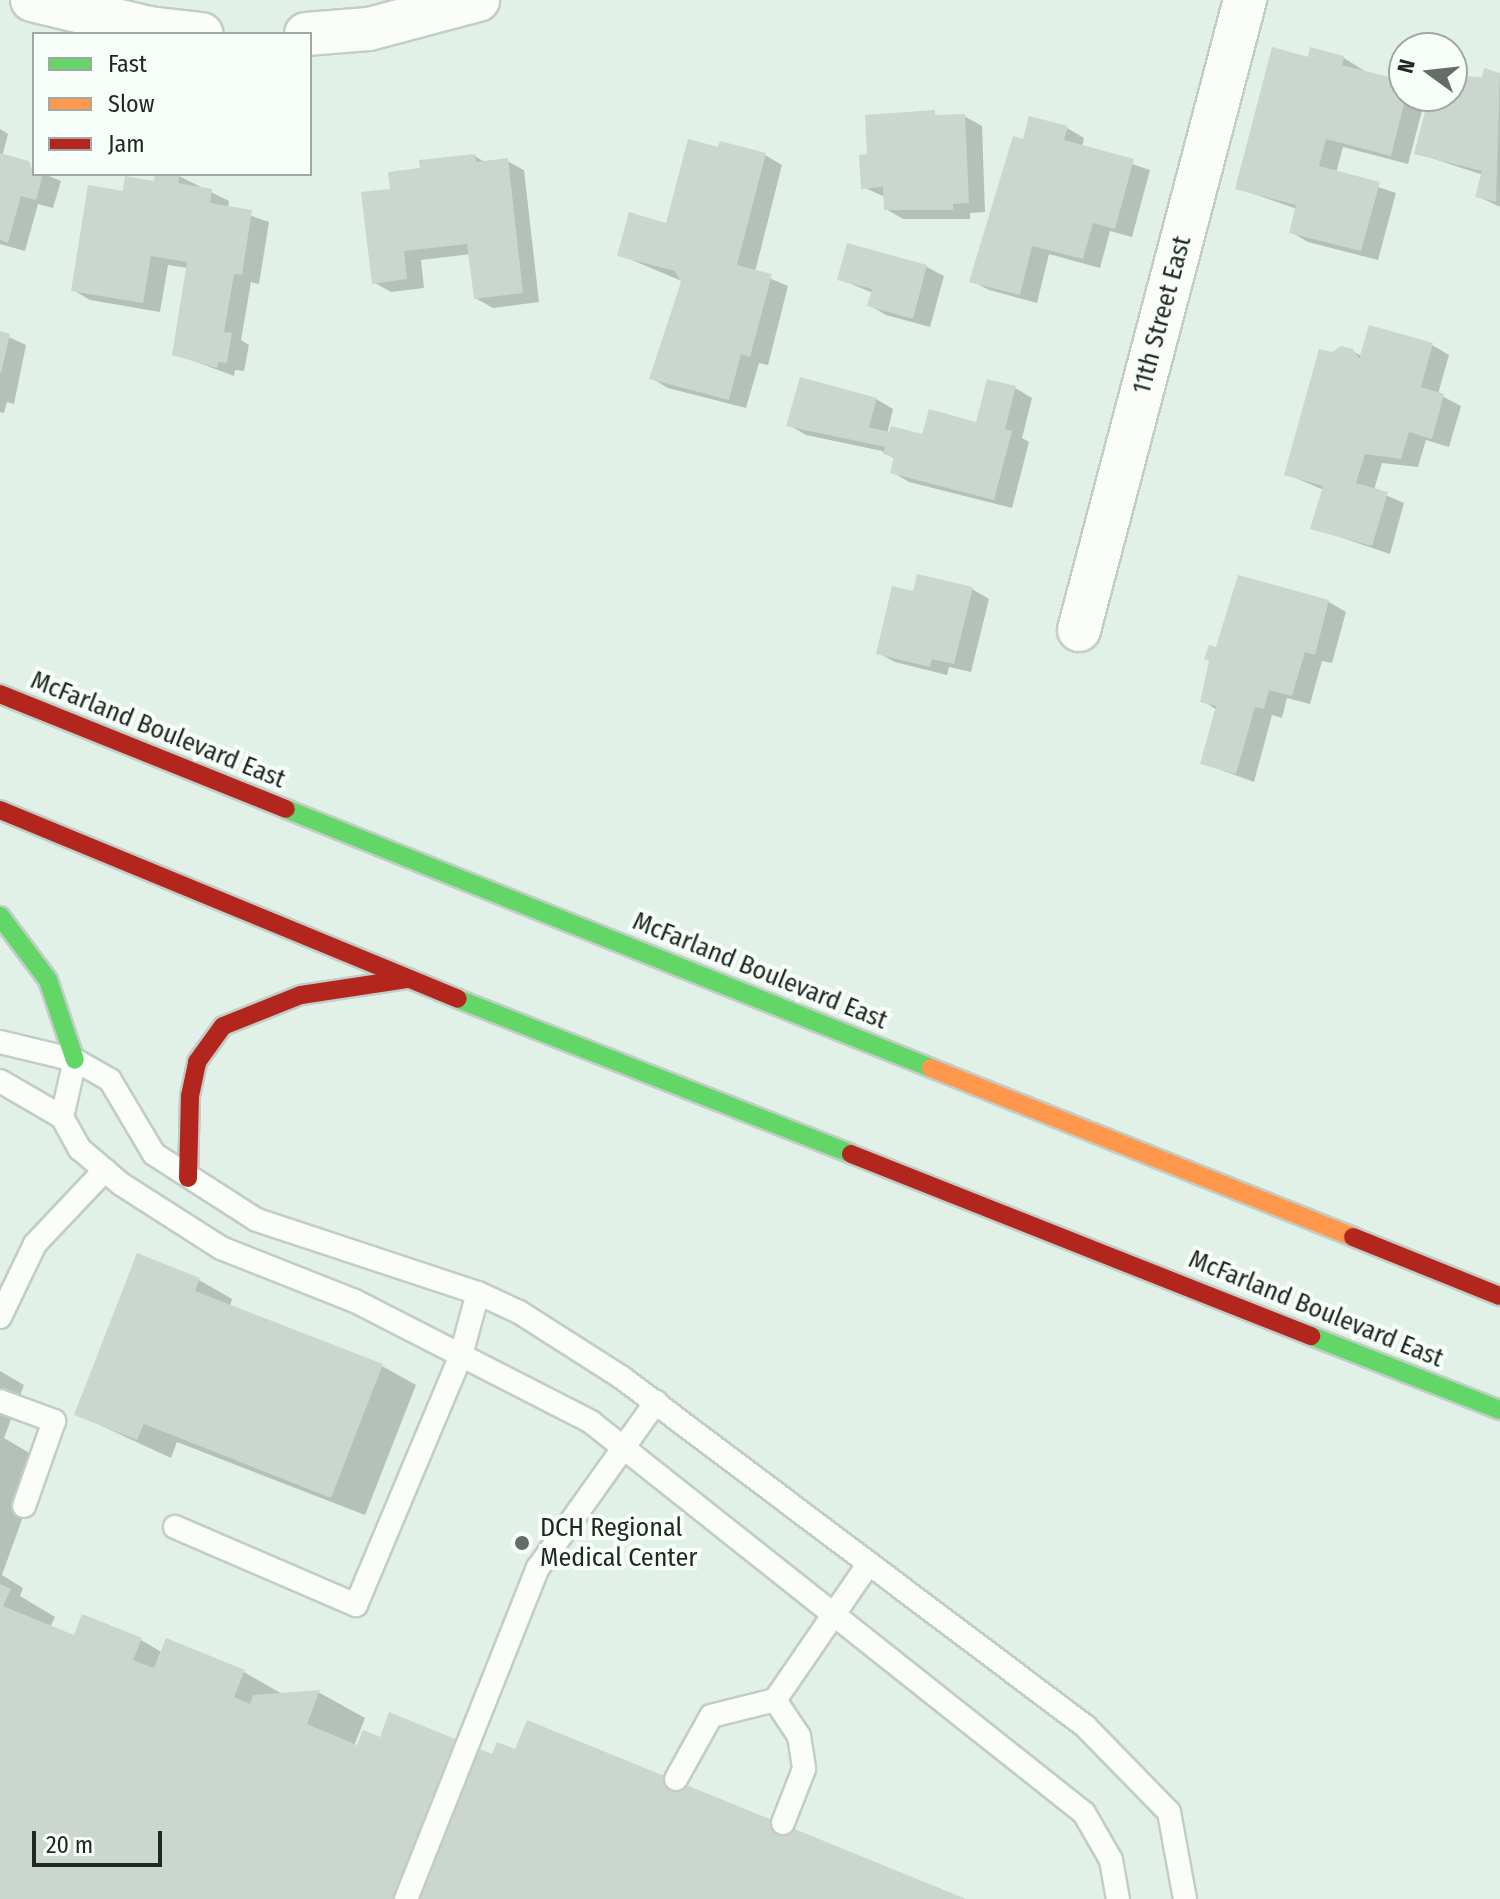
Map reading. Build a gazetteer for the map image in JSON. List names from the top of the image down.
{
  "streets": {
    "highway": ["McFarland Boulevard East"],
    "street": ["11th Street East"]
  },
  "places": ["DCH Regional Medical Center"],
  "legend": ["Fast", "Slow", "Jam"],
  "scale_bar": "20 m",
  "north": "left"
}
